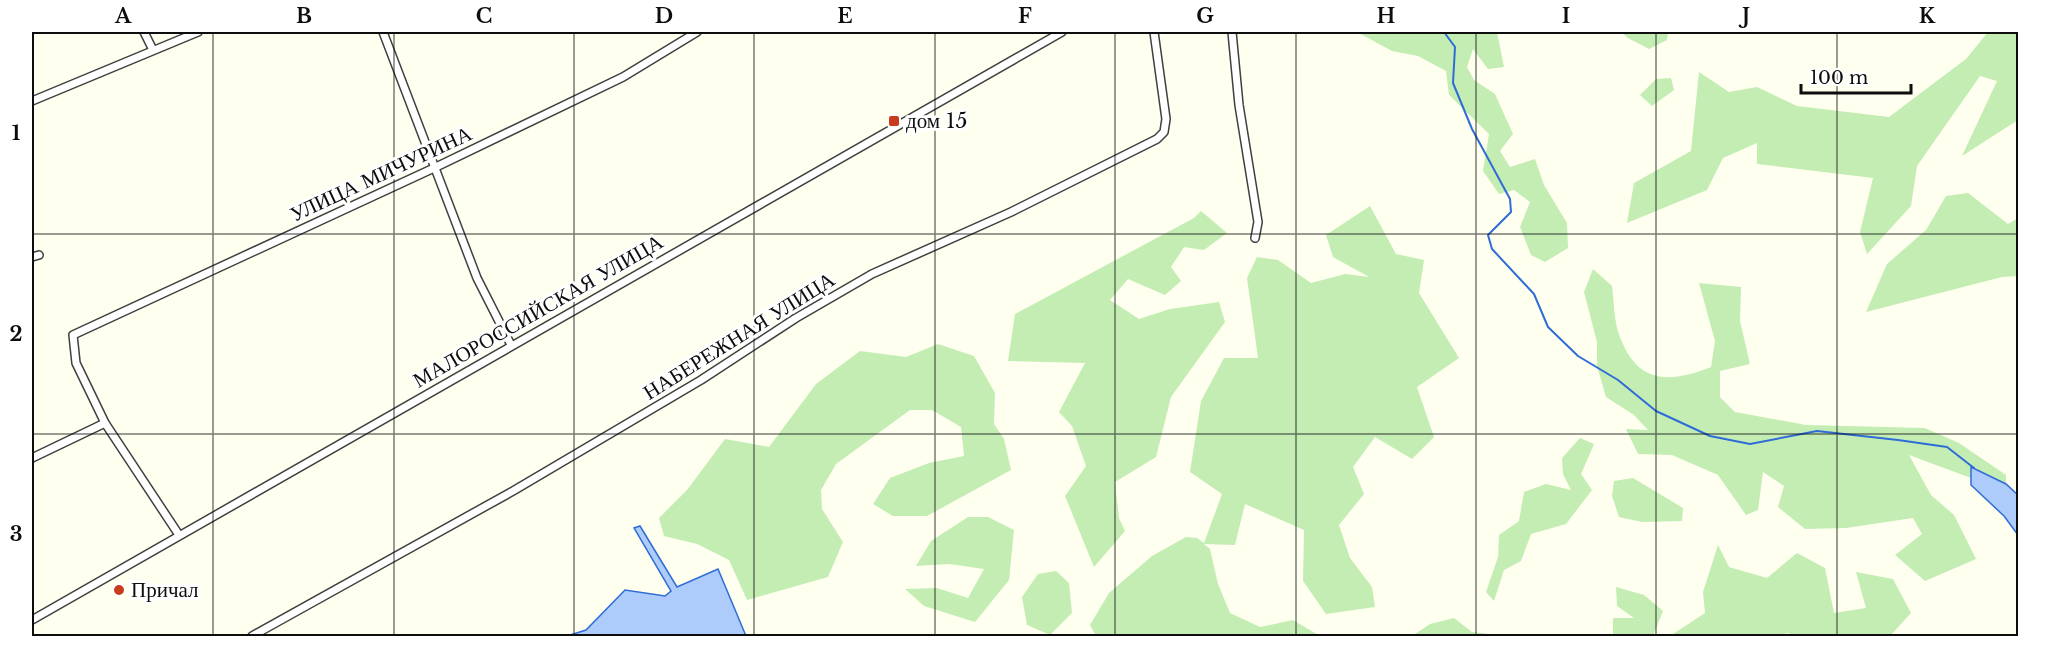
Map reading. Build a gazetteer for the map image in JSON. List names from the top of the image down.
{
  "streets": {
    "street": ["УЛИЦА МИЧУРИНА", "МАЛОРОССИЙСКАЯ УЛИЦА", "НАБЕРЕЖНАЯ УЛИЦА"]
  },
  "places": {
    "transit": ["дом 15"],
    "other": ["Причал"]
  },
  "scale_bar": "100 m",
  "grid": {
    "columns": [
      "A",
      "B",
      "C",
      "D",
      "E",
      "F",
      "G",
      "H",
      "I",
      "J",
      "K"
    ],
    "rows": ["1", "2", "3"]
  }
}
